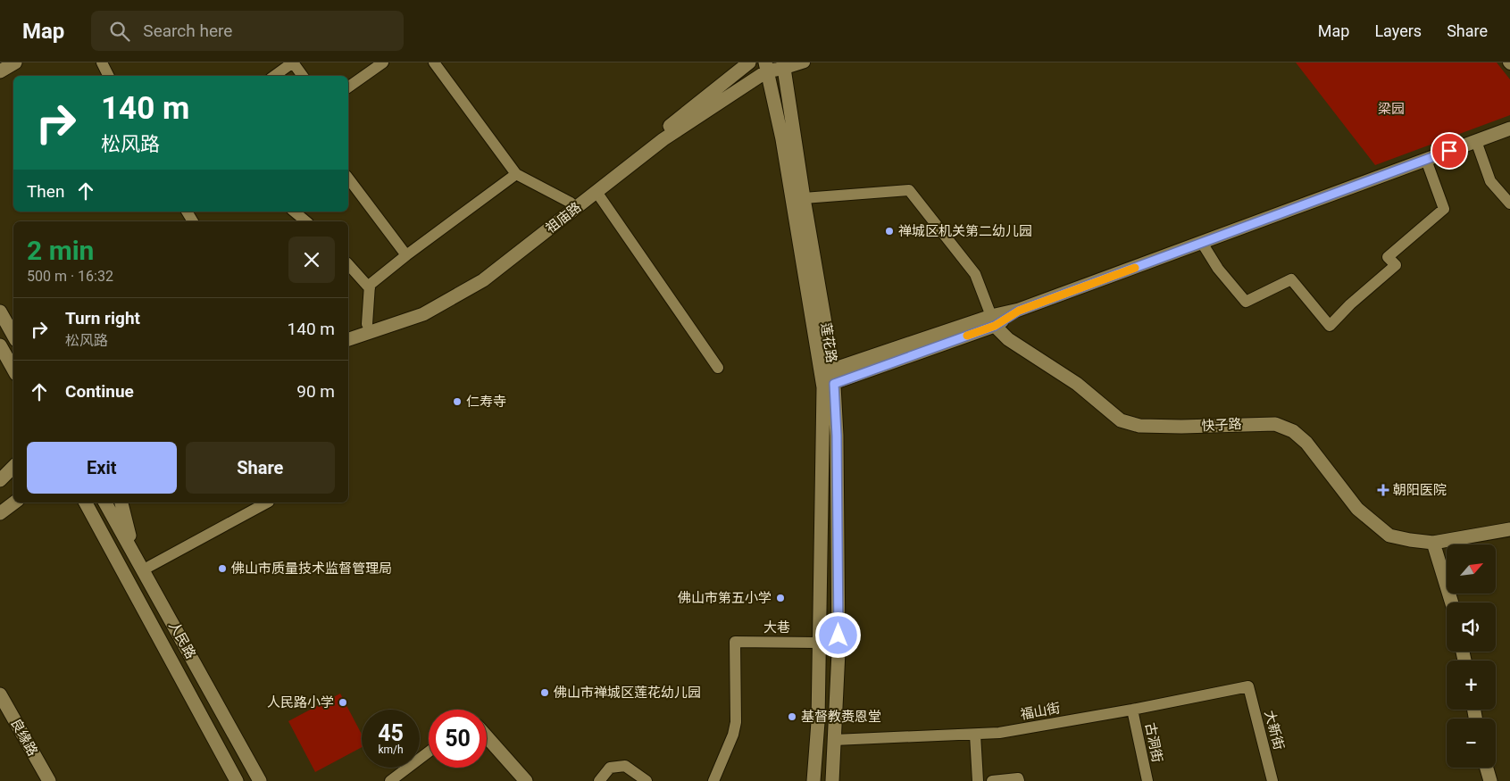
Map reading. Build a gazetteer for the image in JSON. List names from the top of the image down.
{
  "streets": {
    "main road": [
      "祖庙路",
      "莲花路",
      "快子路",
      "人民路",
      "良缘路"
    ],
    "street": [
      "大巷",
      "福山街",
      "大新街",
      "古洞街"
    ]
  },
  "crossings": [
    ["祖庙路", "莲花路"],
    ["莲花路", "大巷"],
    ["莲花路", "福山街"],
    ["福山街", "大新街"],
    ["福山街", "古洞街"]
  ],
  "parks": ["梁园"],
  "places": {
    "other": [
      "禅城区机关第二幼儿园",
      "仁寿寺",
      "佛山市质量技术监督管理局",
      "佛山市第五小学",
      "佛山市禅城区莲花幼儿园",
      "人民路小学",
      "基督教赉恩堂"
    ],
    "health": ["朝阳医院"]
  },
  "north": "top right",
  "page": {
    "header": "Map",
    "search": "Search here",
    "nav": ["Map", "Layers", "Share"],
    "turn": ["140 m", "松风路"],
    "then": "Then",
    "heading": ["2 min", "500 m · 16:32"],
    "list": [
      {
        "name": "Turn right",
        "note": "松风路",
        "value": "140 m"
      },
      {
        "name": "Continue",
        "value": "90 m"
      }
    ],
    "buttons": ["Exit", "Share"],
    "map_buttons": ["+", "−"],
    "speed": "45 km/h",
    "limit": "50"
  }
}
